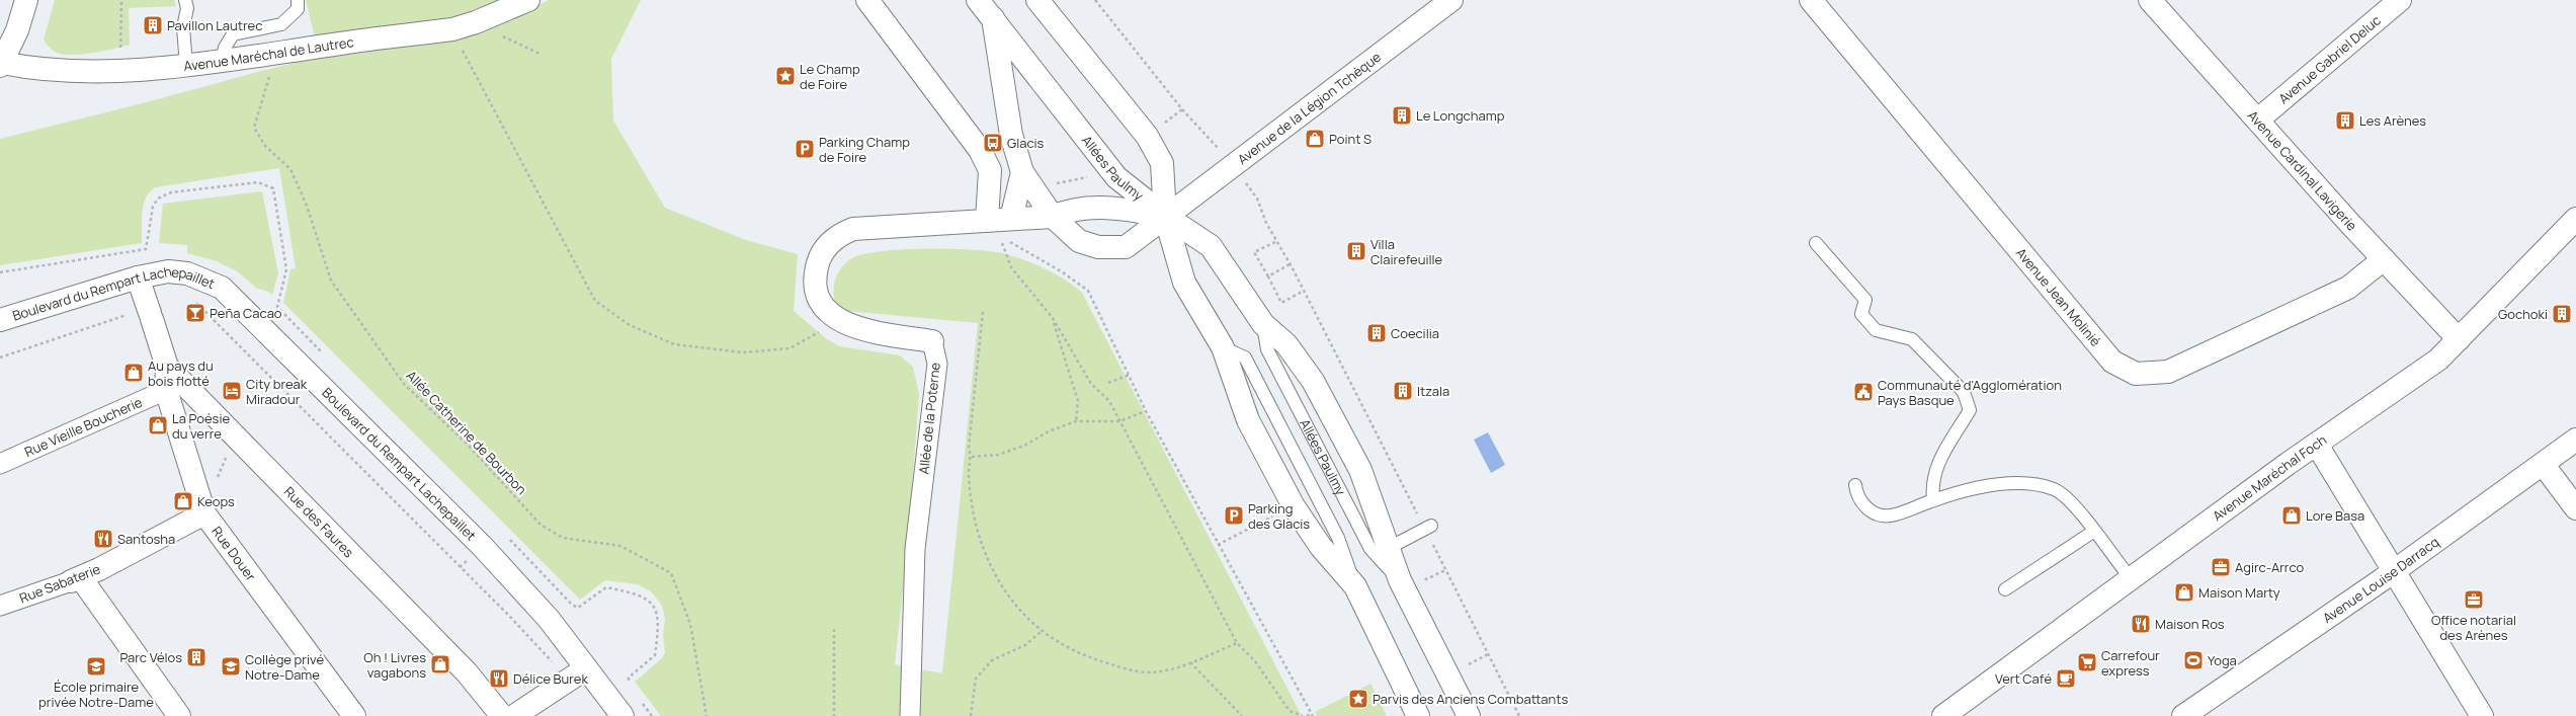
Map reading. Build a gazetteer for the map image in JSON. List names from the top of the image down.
{
  "streets": {
    "street": [
      "Avenue Maréchal de Lautrec",
      "Avenue Gabriel Deluc",
      "Avenue de la Légion Tchèque",
      "Allées Paulmy",
      "Avenue Cardinal Lavigerie",
      "Avenue Jean Molinié",
      "Boulevard du Rempart Lachepaillet",
      "Allée de la Poterne",
      "Rue Vieille Boucherie",
      "Avenue Maréchal Foch",
      "Rue des Faures",
      "Rue Douer",
      "Avenue Louise Darracq",
      "Rue Sabaterie"
    ],
    "path": ["Allée Catherine de Bourbon"]
  },
  "crossings": [
    ["Avenue Maréchal de Lautrec", "Allée Catherine de Bourbon"],
    ["Avenue Gabriel Deluc", "Avenue Cardinal Lavigerie"],
    ["Avenue de la Légion Tchèque", "Allées Paulmy"],
    ["Avenue de la Légion Tchèque", "Allée de la Poterne"],
    ["Allées Paulmy", "Allée de la Poterne"],
    ["Avenue Cardinal Lavigerie", "Avenue Jean Molinié"],
    ["Avenue Cardinal Lavigerie", "Avenue Maréchal Foch"],
    ["Boulevard du Rempart Lachepaillet", "Rue des Faures"],
    ["Rue Vieille Boucherie", "Rue Douer"],
    ["Rue des Faures", "Rue Douer"],
    ["Rue Douer", "Rue Sabaterie"]
  ],
  "places": {
    "building": [
      "Pavillon Lautrec",
      "Le Longchamp",
      "Les Arènes",
      "Villa Clairefeuille",
      "Gochoki",
      "Coecilia",
      "Itzala",
      "Parc Vélos"
    ],
    "place": ["Le Champ de Foire", "Parvis des Anciens Combattants"],
    "shop": [
      "Point S",
      "Au pays du bois flotté",
      "La Poésie du verre",
      "Keops",
      "Lore Basa",
      "Maison Marty",
      "Oh ! Livres vagabons"
    ],
    "bus stop": ["Glacis"],
    "parking": ["Parking Champ de Foire", "Parking des Glacis"],
    "bar": ["Peña Cacao"],
    "hotel": ["City break Miradour"],
    "public building": ["Communauté d'Agglomération Pays Basque"],
    "restaurant": ["Santosha", "Maison Ros", "Délice Burek"],
    "office": ["Agirc-Arrco", "Office notarial des Arènes"],
    "sports": ["Yoga"],
    "supermarket": ["Carrefour express"],
    "school or university": ["École primaire privée Notre-Dame", "Collège privé Notre-Dame"],
    "cafe": ["Vert Café"]
  }
}
